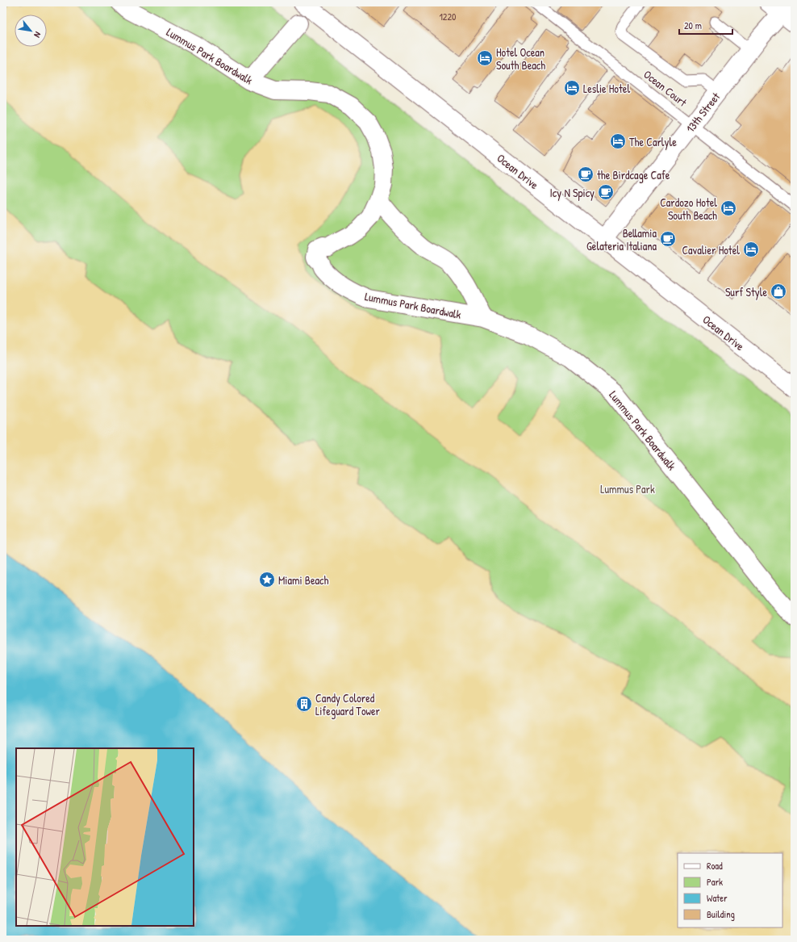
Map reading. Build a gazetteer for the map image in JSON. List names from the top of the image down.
{
  "streets": {
    "street": ["Lummus Park Boardwalk", "13th Street", "Ocean Drive"],
    "lane": ["Ocean Court"]
  },
  "crossings": [
    ["Ocean Court", "13th Street"],
    ["13th Street", "Ocean Drive"]
  ],
  "parks": ["Lummus Park"],
  "places": {
    "hotel": [
      "Hotel Ocean South Beach",
      "Leslie Hotel",
      "The Carlyle",
      "Cardozo Hotel South Beach",
      "Cavalier Hotel"
    ],
    "cafe": ["the Birdcage Cafe", "Icy N Spicy", "Bellamia Gelateria Italiana"],
    "shop": ["Surf Style"],
    "place": ["Miami Beach"],
    "building": ["Candy Colored Lifeguard Tower"]
  },
  "house_numbers": ["1220"],
  "legend": [
    "Road",
    "Park",
    "Water",
    "Building"
  ],
  "scale_bar": "20 m",
  "north": "bottom right"
}
